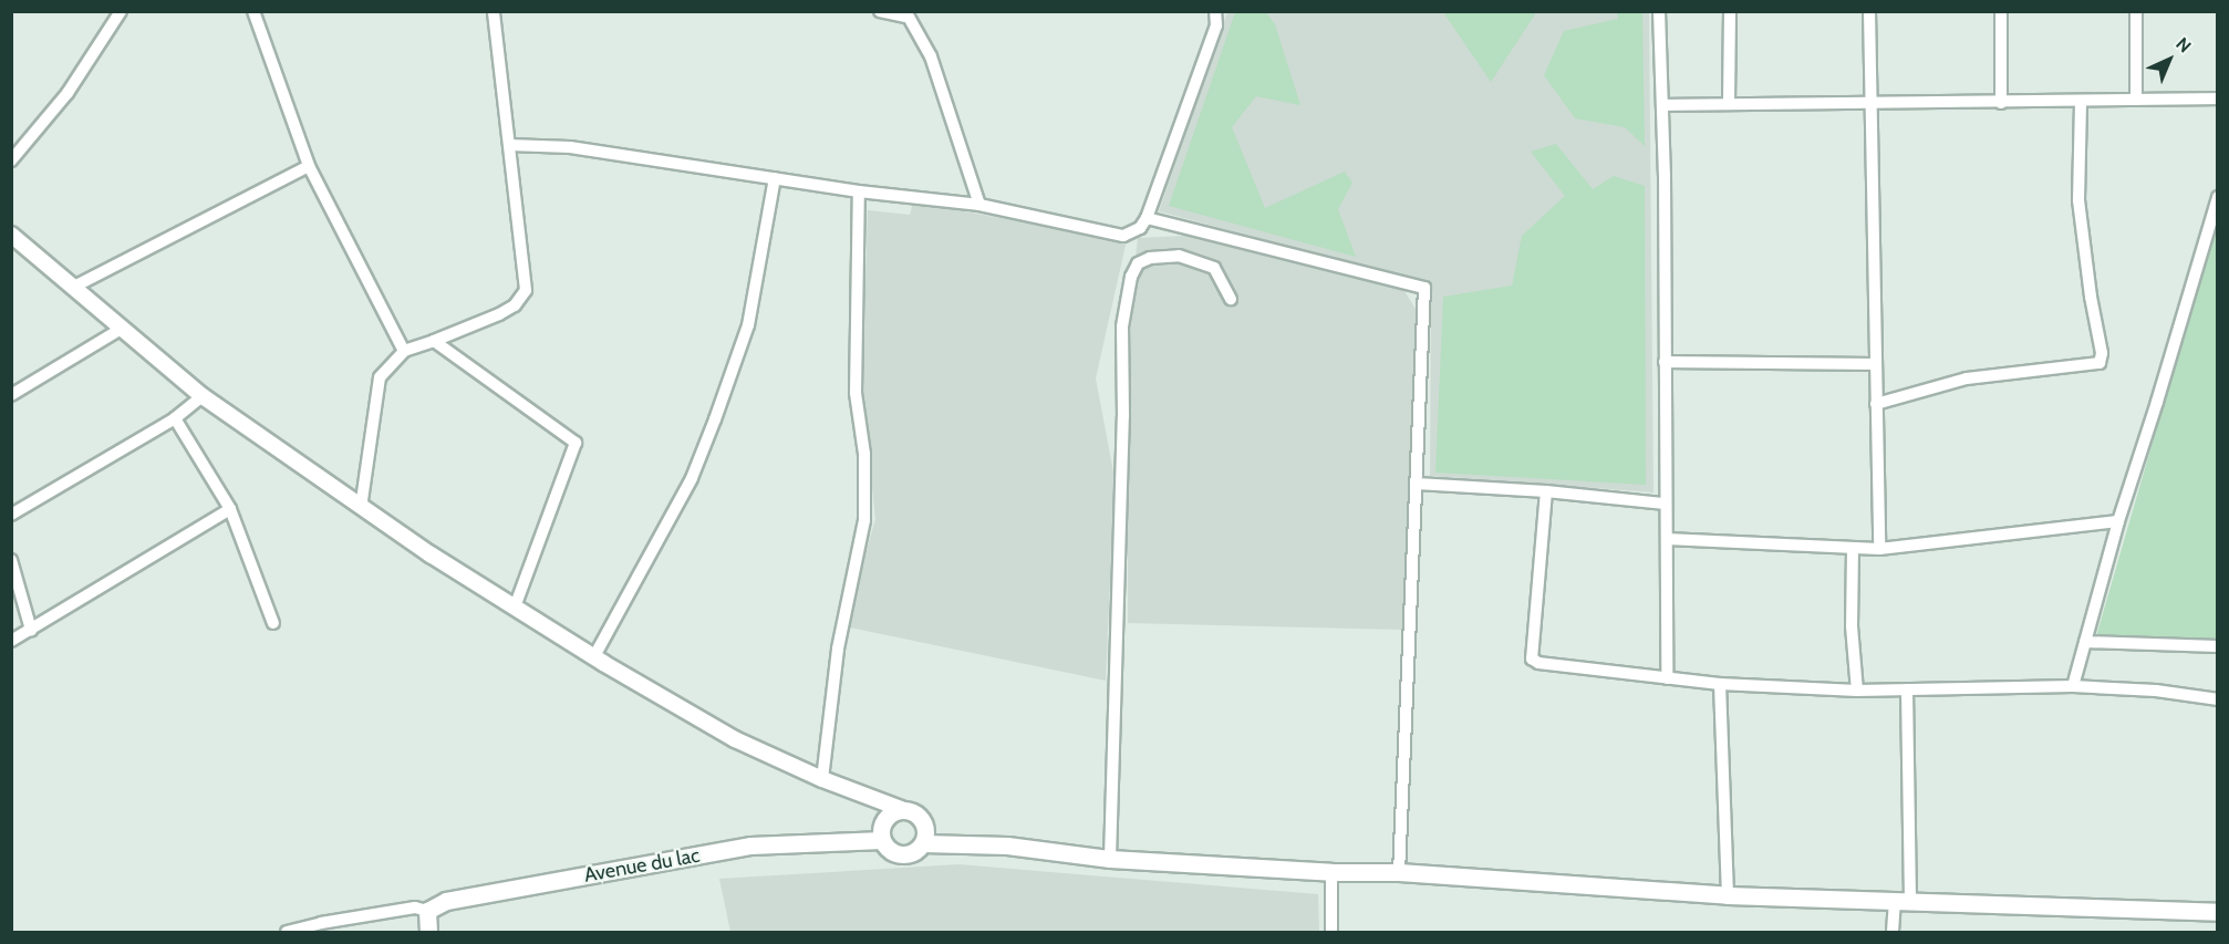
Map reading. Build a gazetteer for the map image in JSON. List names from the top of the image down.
{
  "streets": {
    "main road": ["Avenue du lac"]
  },
  "north": "top right"
}
